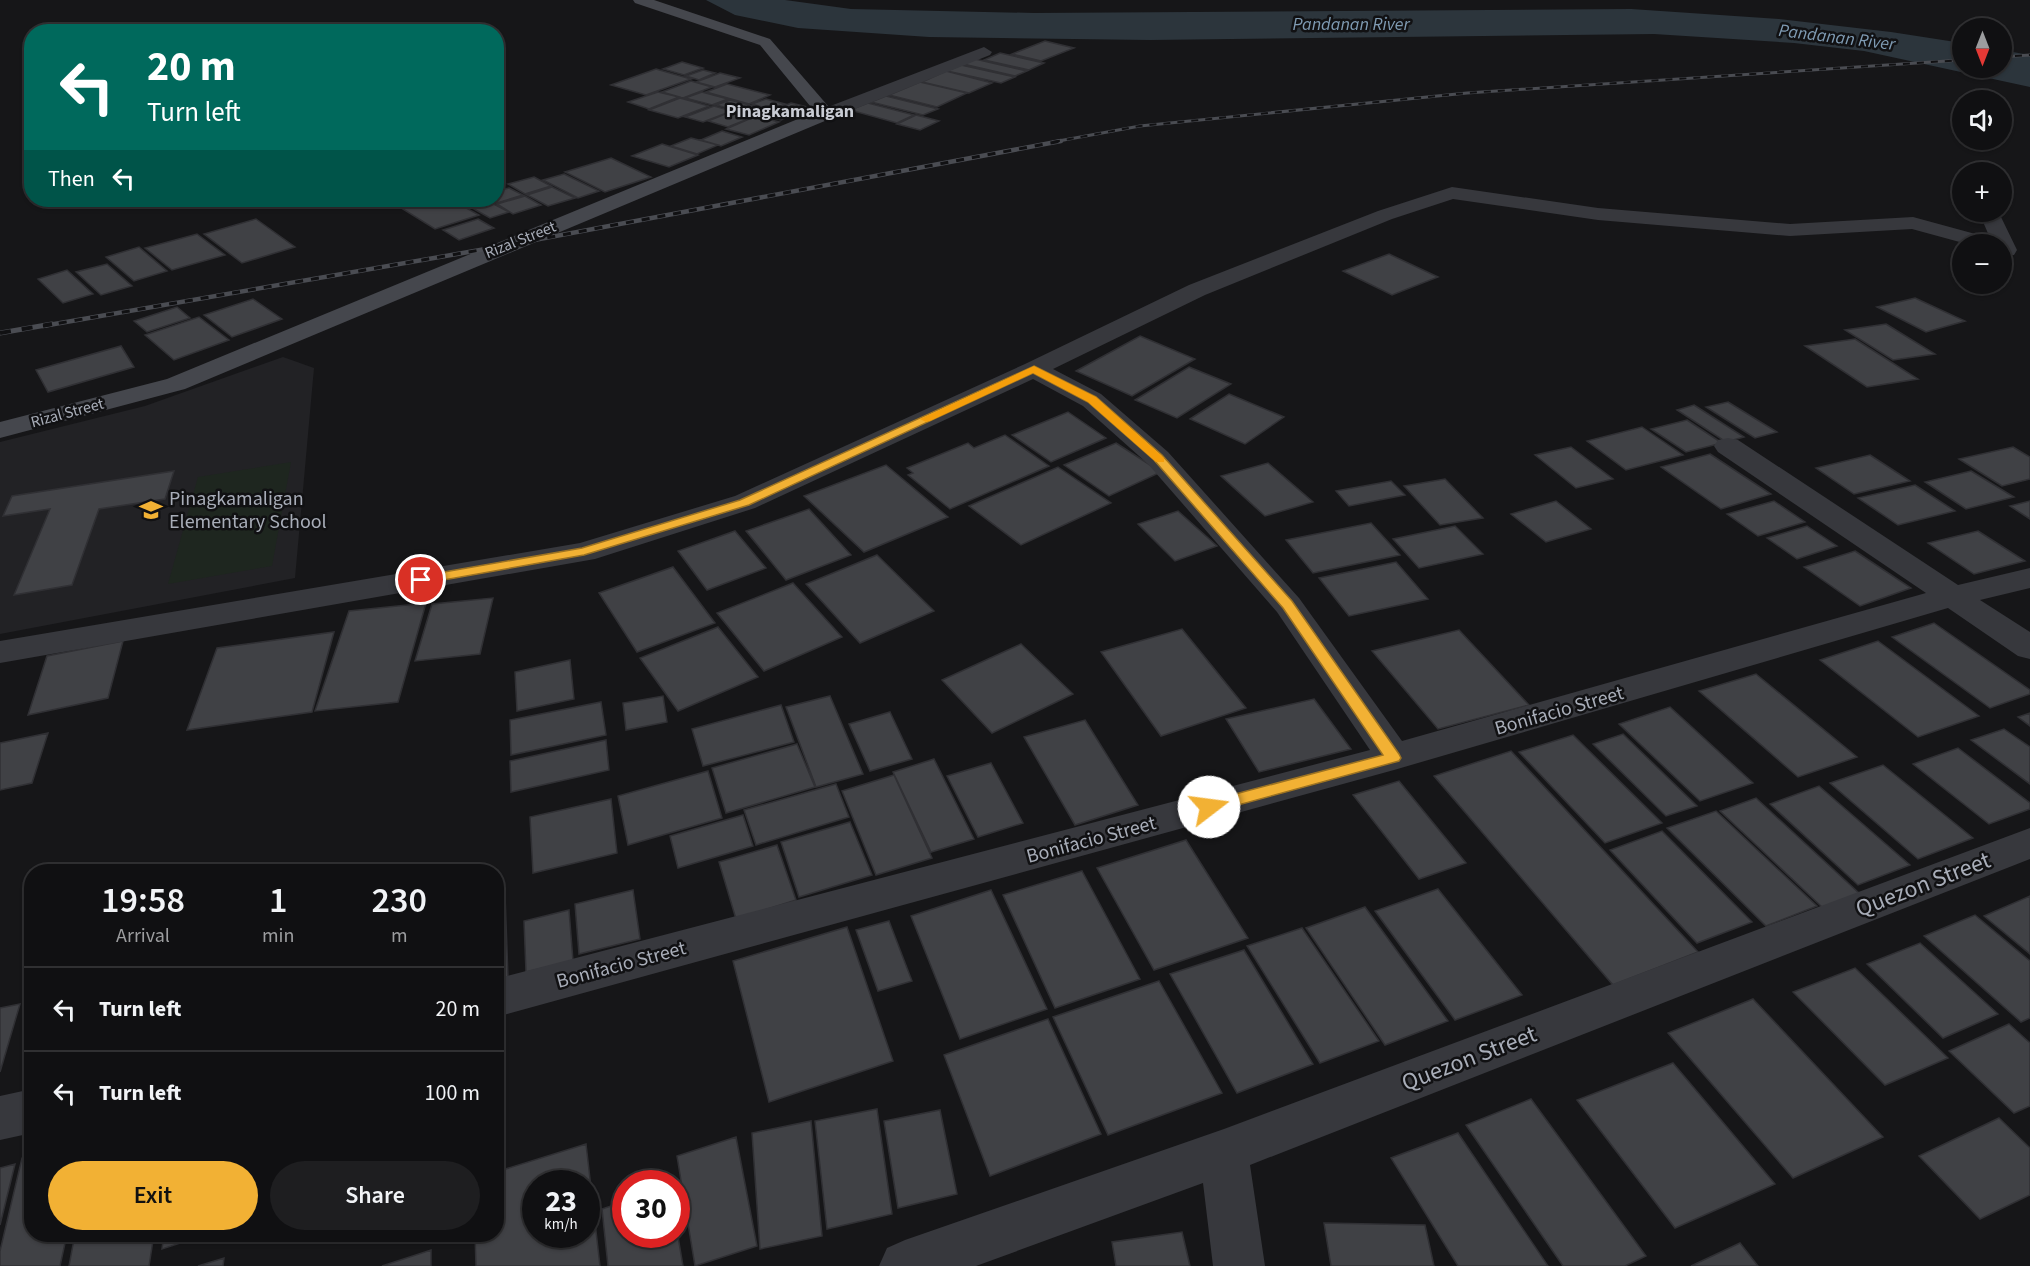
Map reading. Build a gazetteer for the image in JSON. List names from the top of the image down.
{
  "streets": {
    "street": ["Rizal Street", "Bonifacio Street", "Quezon Street"]
  },
  "districts": ["Pinagkamaligan"],
  "water": ["Pandanan River"],
  "places": {
    "school or university": ["Pinagkamaligan Elementary School"]
  },
  "north": "bottom",
  "page": {
    "map_buttons": ["+", "−"],
    "turn": ["20 m", "Turn left"],
    "then": "Then",
    "eta": [
      "19:58",
      "Arrival",
      "1",
      "min",
      "230",
      "m"
    ],
    "list": [
      {
        "name": "Turn left",
        "value": "20 m"
      },
      {
        "name": "Turn left",
        "value": "100 m"
      }
    ],
    "buttons": ["Exit", "Share"],
    "speed": "23 km/h",
    "limit": "30"
  }
}
